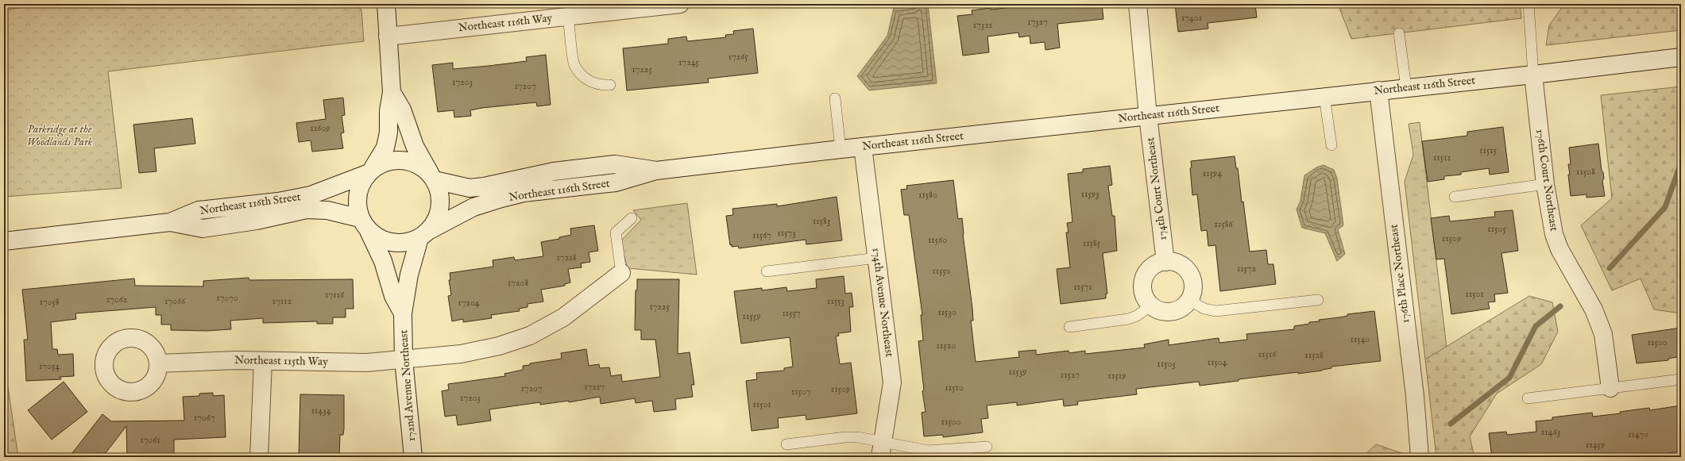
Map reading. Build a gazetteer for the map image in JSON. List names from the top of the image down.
{
  "streets": {
    "street": [
      "Northeast 116th Way",
      "Northeast 116th Street",
      "176th Court Northeast",
      "174th Court Northeast",
      "176th Place Northeast",
      "174th Avenue Northeast",
      "Northeast 115th Way",
      "172nd Avenue Northeast"
    ]
  },
  "crossings": [
    ["Northeast 116th Street", "176th Court Northeast"],
    ["Northeast 116th Street", "174th Court Northeast"],
    ["Northeast 116th Street", "176th Place Northeast"],
    ["Northeast 116th Street", "174th Avenue Northeast"],
    ["Northeast 116th Street", "172nd Avenue Northeast"],
    ["Northeast 115th Way", "172nd Avenue Northeast"]
  ],
  "parks": ["Parkridge at the Woodlands Park"],
  "house_numbers": [
    "17401",
    "17327",
    "17321",
    "17265",
    "17245",
    "17225",
    "17203",
    "17207",
    "11609",
    "11515",
    "11511",
    "11508",
    "11594",
    "11593",
    "11580",
    "11583",
    "11586",
    "11505",
    "11573",
    "11567",
    "11509",
    "11560",
    "11585",
    "17218",
    "11572",
    "11550",
    "17208",
    "11571",
    "11501",
    "17116",
    "17070",
    "17062",
    "17066",
    "17112",
    "11553",
    "17058",
    "17204",
    "17225",
    "11530",
    "11557",
    "11559",
    "11540",
    "11500",
    "11520",
    "11516",
    "11528",
    "11504",
    "11503",
    "17054",
    "11539",
    "11527",
    "11519",
    "17217",
    "11510",
    "17207",
    "11509",
    "11507",
    "17203",
    "11501",
    "11434",
    "17067",
    "11500",
    "11463",
    "11470",
    "17061",
    "11459"
  ]
}
